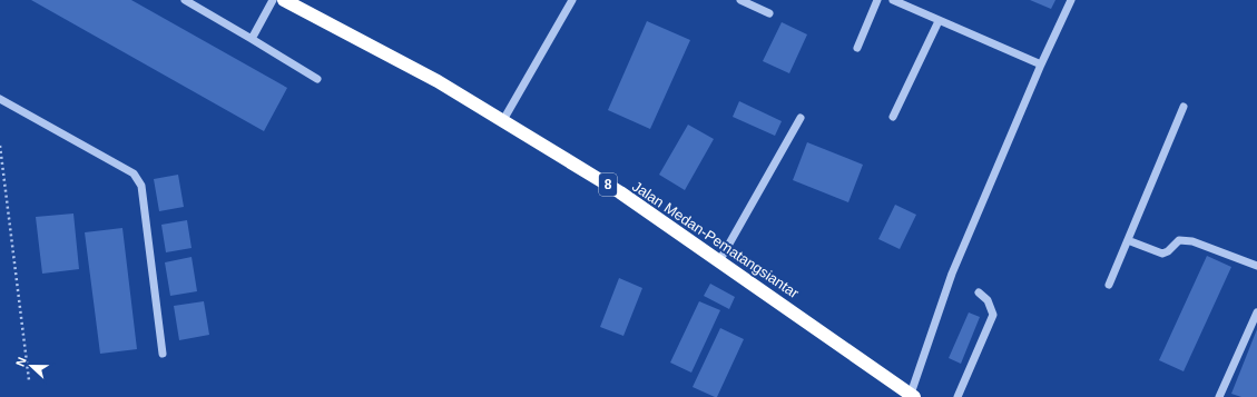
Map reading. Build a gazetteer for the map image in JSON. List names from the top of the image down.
{
  "streets": {
    "highway": ["8", "Jalan Medan-Pematangsiantar"]
  },
  "north": "left"
}
